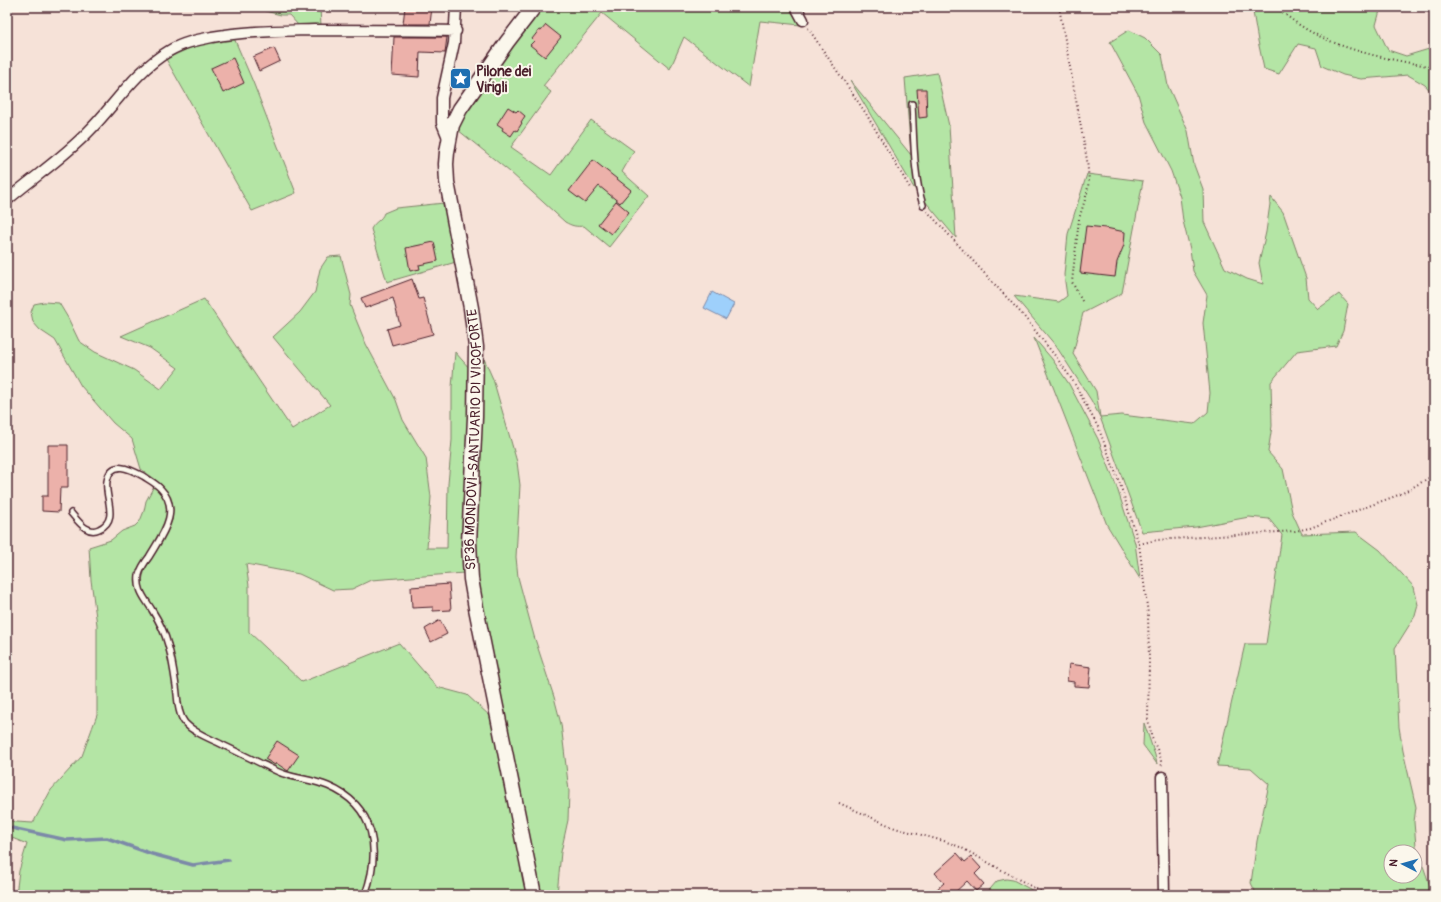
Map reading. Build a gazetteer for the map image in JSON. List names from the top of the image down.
{
  "streets": {
    "main road": ["SP36 MONDOVÌ-SANTUARIO DI VICOFORTE"]
  },
  "places": {
    "place": ["Pilone dei Virigli"]
  },
  "north": "left"
}
